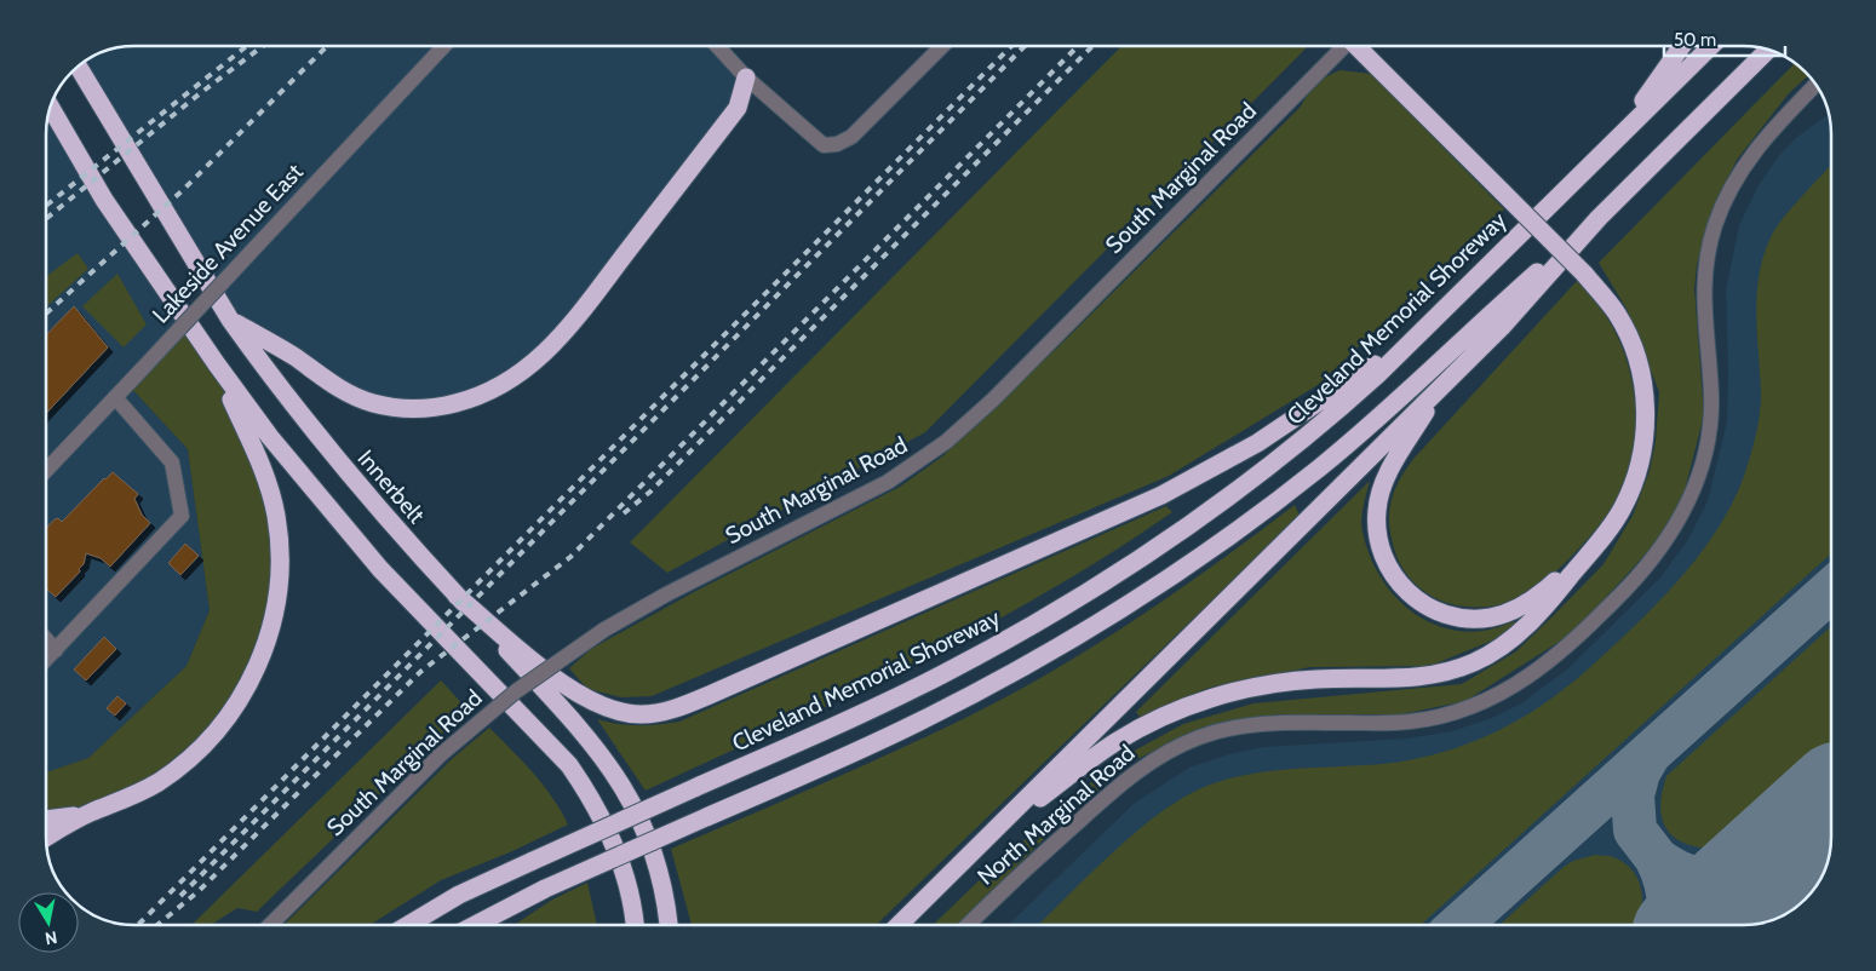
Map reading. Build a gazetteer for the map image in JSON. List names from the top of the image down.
{
  "streets": {
    "highway": ["Cleveland Memorial Shoreway", "Innerbelt"],
    "street": ["South Marginal Road", "Lakeside Avenue East", "North Marginal Road"]
  },
  "scale_bar": "50 m",
  "north": "bottom"
}
